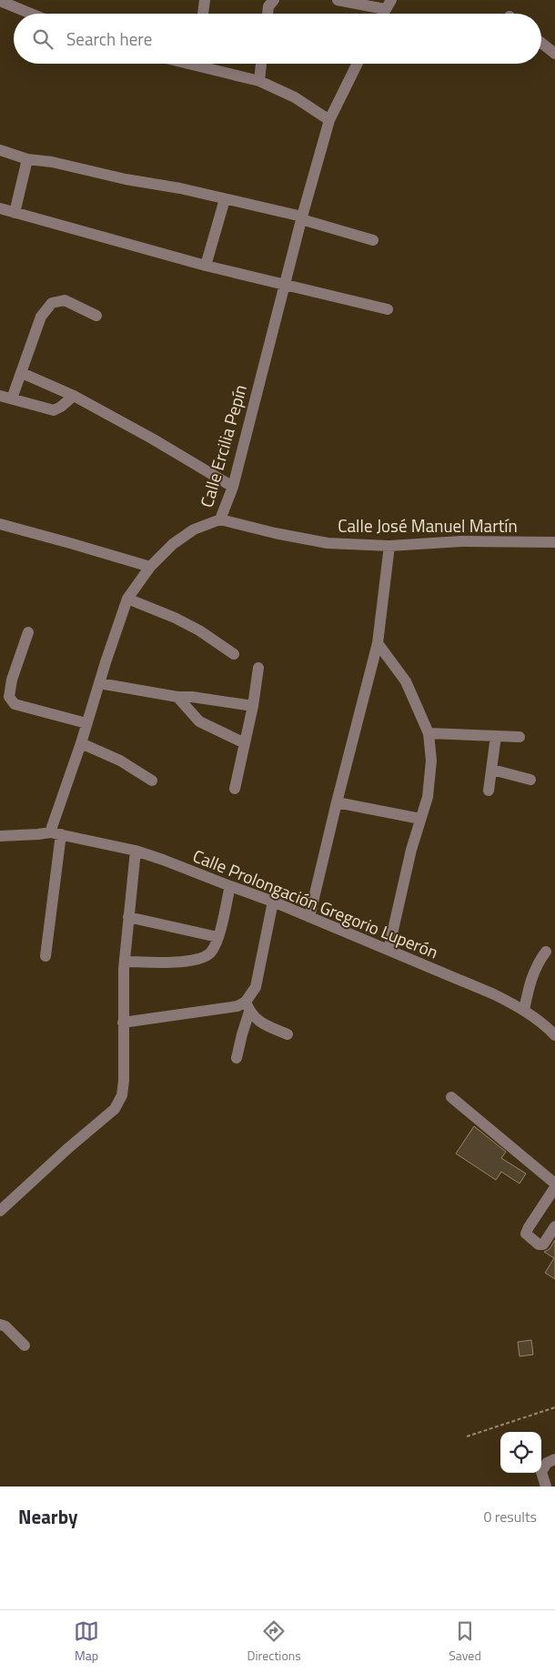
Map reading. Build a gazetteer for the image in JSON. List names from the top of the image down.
{
  "streets": {
    "street": ["Calle Ercilia Pepín", "Calle José Manuel Martín", "Calle Prolongación Gregorio Luperón"]
  },
  "crossings": [
    ["Calle Ercilia Pepín", "Calle José Manuel Martín"],
    ["Calle Ercilia Pepín", "Calle Prolongación Gregorio Luperón"]
  ],
  "page": {
    "search": "Search here",
    "heading": ["Nearby", "0 results"],
    "nav": ["Map", "Directions", "Saved"]
  }
}
